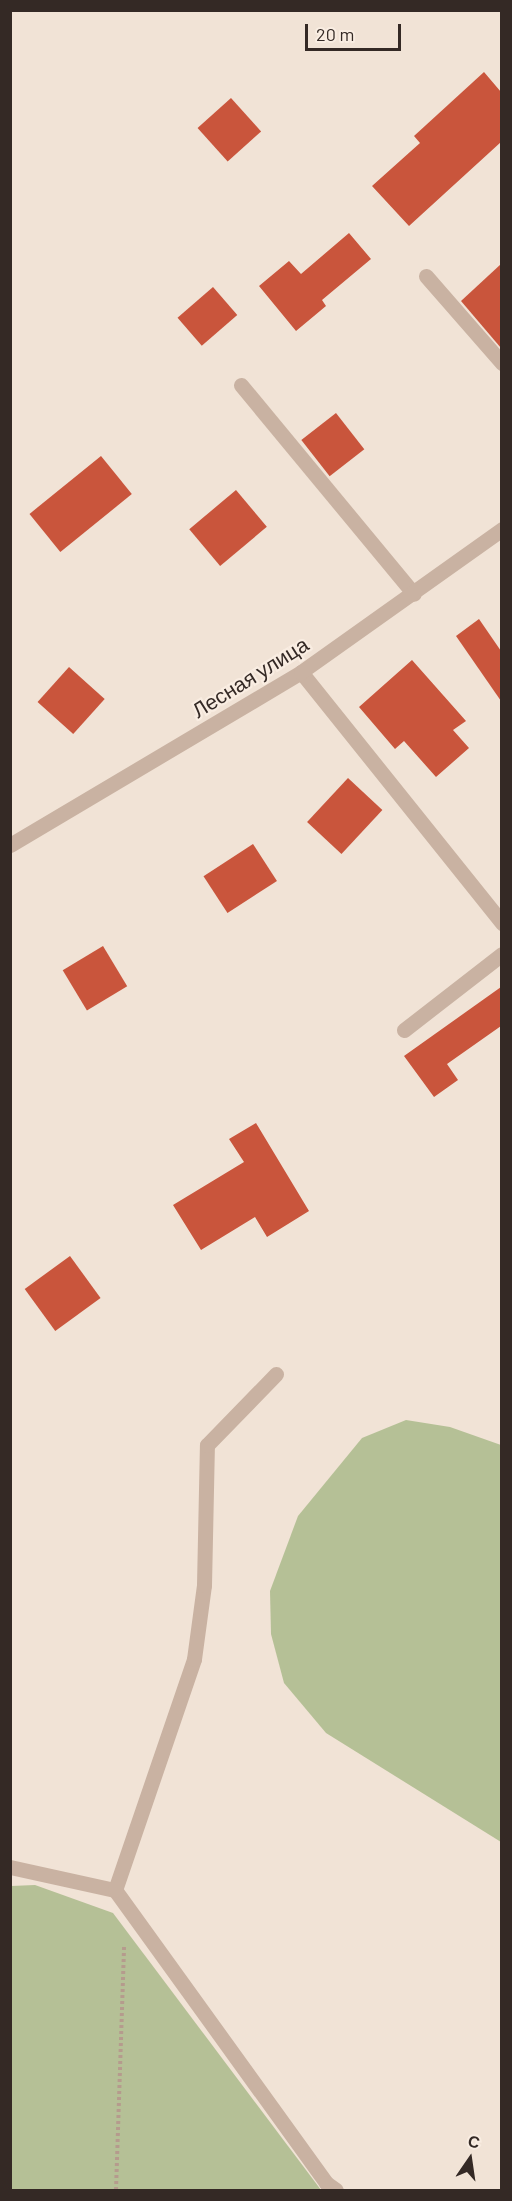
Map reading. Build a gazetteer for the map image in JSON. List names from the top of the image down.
{
  "streets": {
    "street": ["Лесная улица"]
  },
  "scale_bar": "20 m",
  "north": "top"
}
